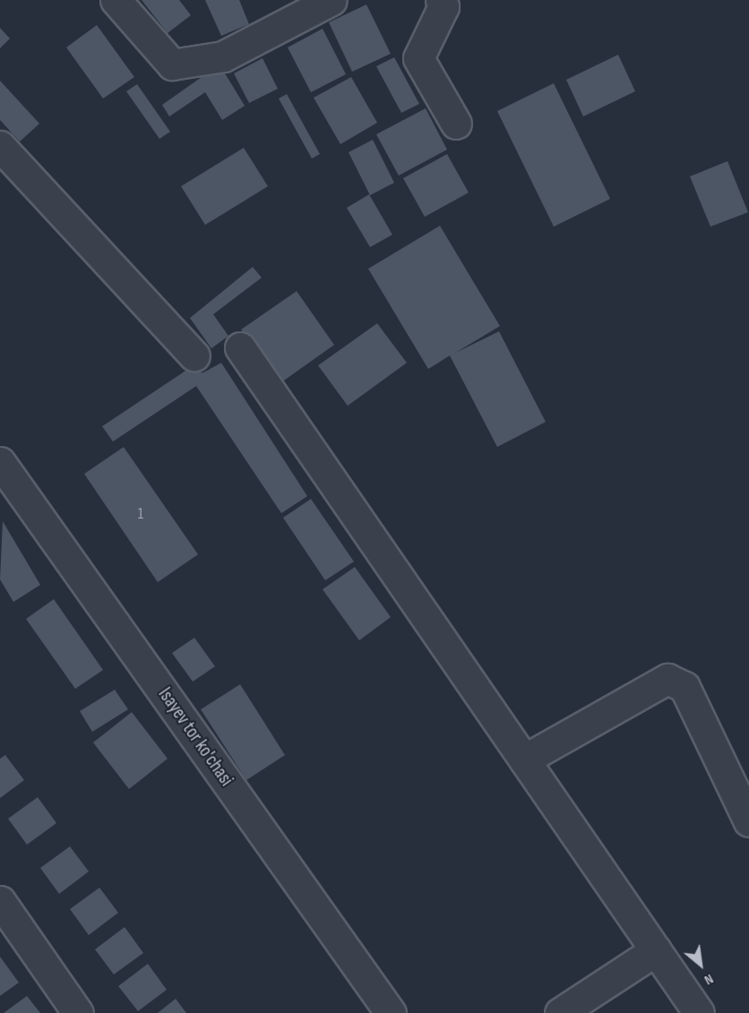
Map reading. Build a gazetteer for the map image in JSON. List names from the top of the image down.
{
  "streets": {
    "street": ["Isayev tor ko'chasi"]
  },
  "house_numbers": ["1"],
  "north": "bottom right"
}
